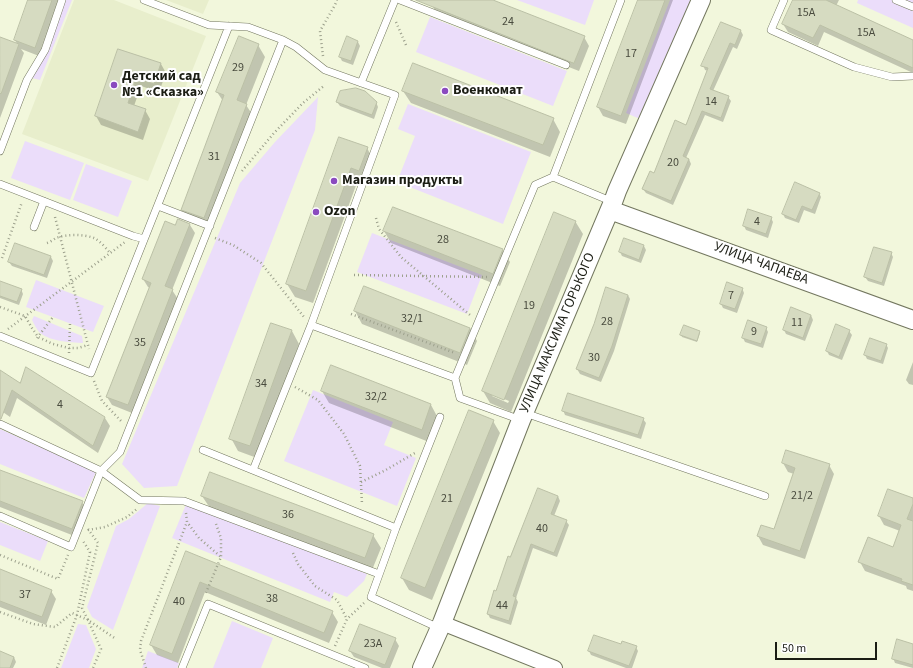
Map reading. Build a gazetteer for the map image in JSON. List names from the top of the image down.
{
  "streets": {
    "street": ["УЛИЦА ЧАПАЕВА", "УЛИЦА МАКСИМА ГОРЬКОГО"]
  },
  "crossings": [
    ["УЛИЦА ЧАПАЕВА", "УЛИЦА МАКСИМА ГОРЬКОГО"]
  ],
  "places": [
    "Детский сад №1 «Сказка»",
    "Военкомат",
    "Магазин продукты",
    "Ozon"
  ],
  "house_numbers": [
    "15А",
    "24",
    "15А",
    "17",
    "29",
    "14",
    "31",
    "20",
    "4",
    "28",
    "7",
    "19",
    "32/1",
    "28",
    "11",
    "9",
    "35",
    "30",
    "34",
    "32/2",
    "4",
    "21/2",
    "21",
    "36",
    "40",
    "37",
    "38",
    "40",
    "44",
    "23А"
  ],
  "scale_bar": "50 m"
}
